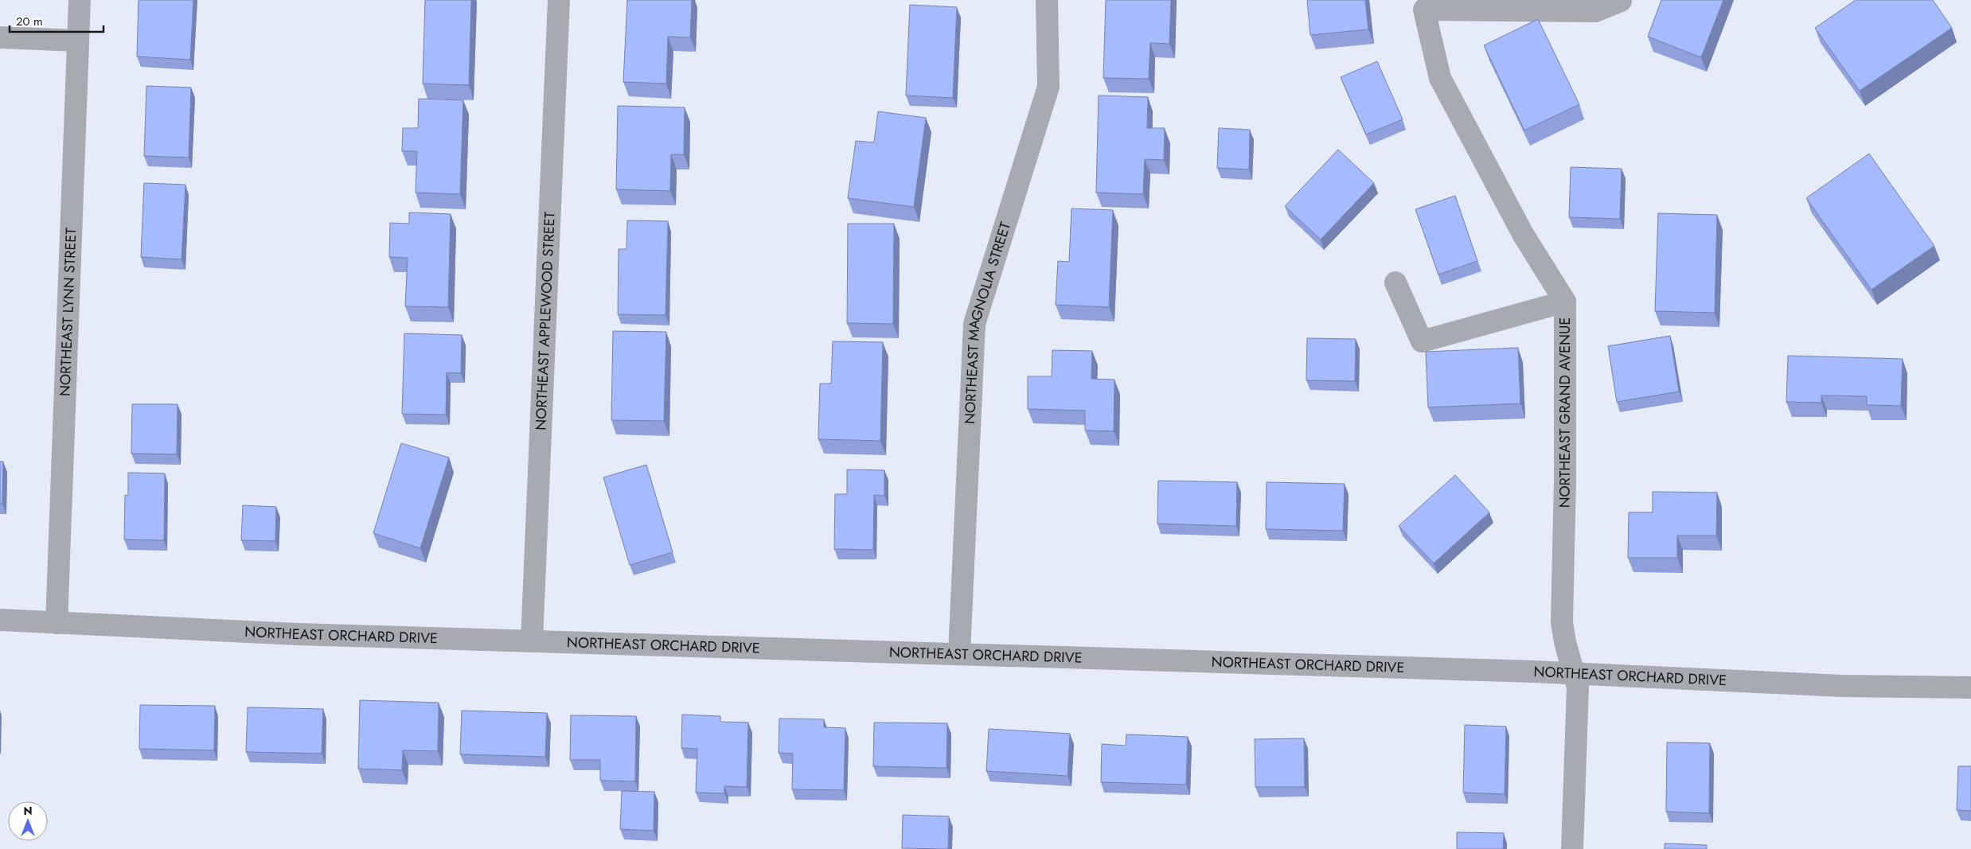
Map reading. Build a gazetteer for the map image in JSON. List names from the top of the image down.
{
  "streets": {
    "street": [
      "NORTHEAST LYNN STREET",
      "NORTHEAST APPLEWOOD STREET",
      "NORTHEAST MAGNOLIA STREET",
      "NORTHEAST GRAND AVENUE",
      "NORTHEAST ORCHARD DRIVE"
    ]
  },
  "crossings": [
    ["NORTHEAST LYNN STREET", "NORTHEAST ORCHARD DRIVE"],
    ["NORTHEAST APPLEWOOD STREET", "NORTHEAST ORCHARD DRIVE"],
    ["NORTHEAST MAGNOLIA STREET", "NORTHEAST ORCHARD DRIVE"],
    ["NORTHEAST GRAND AVENUE", "NORTHEAST ORCHARD DRIVE"]
  ],
  "scale_bar": "20 m",
  "north": "top"
}
